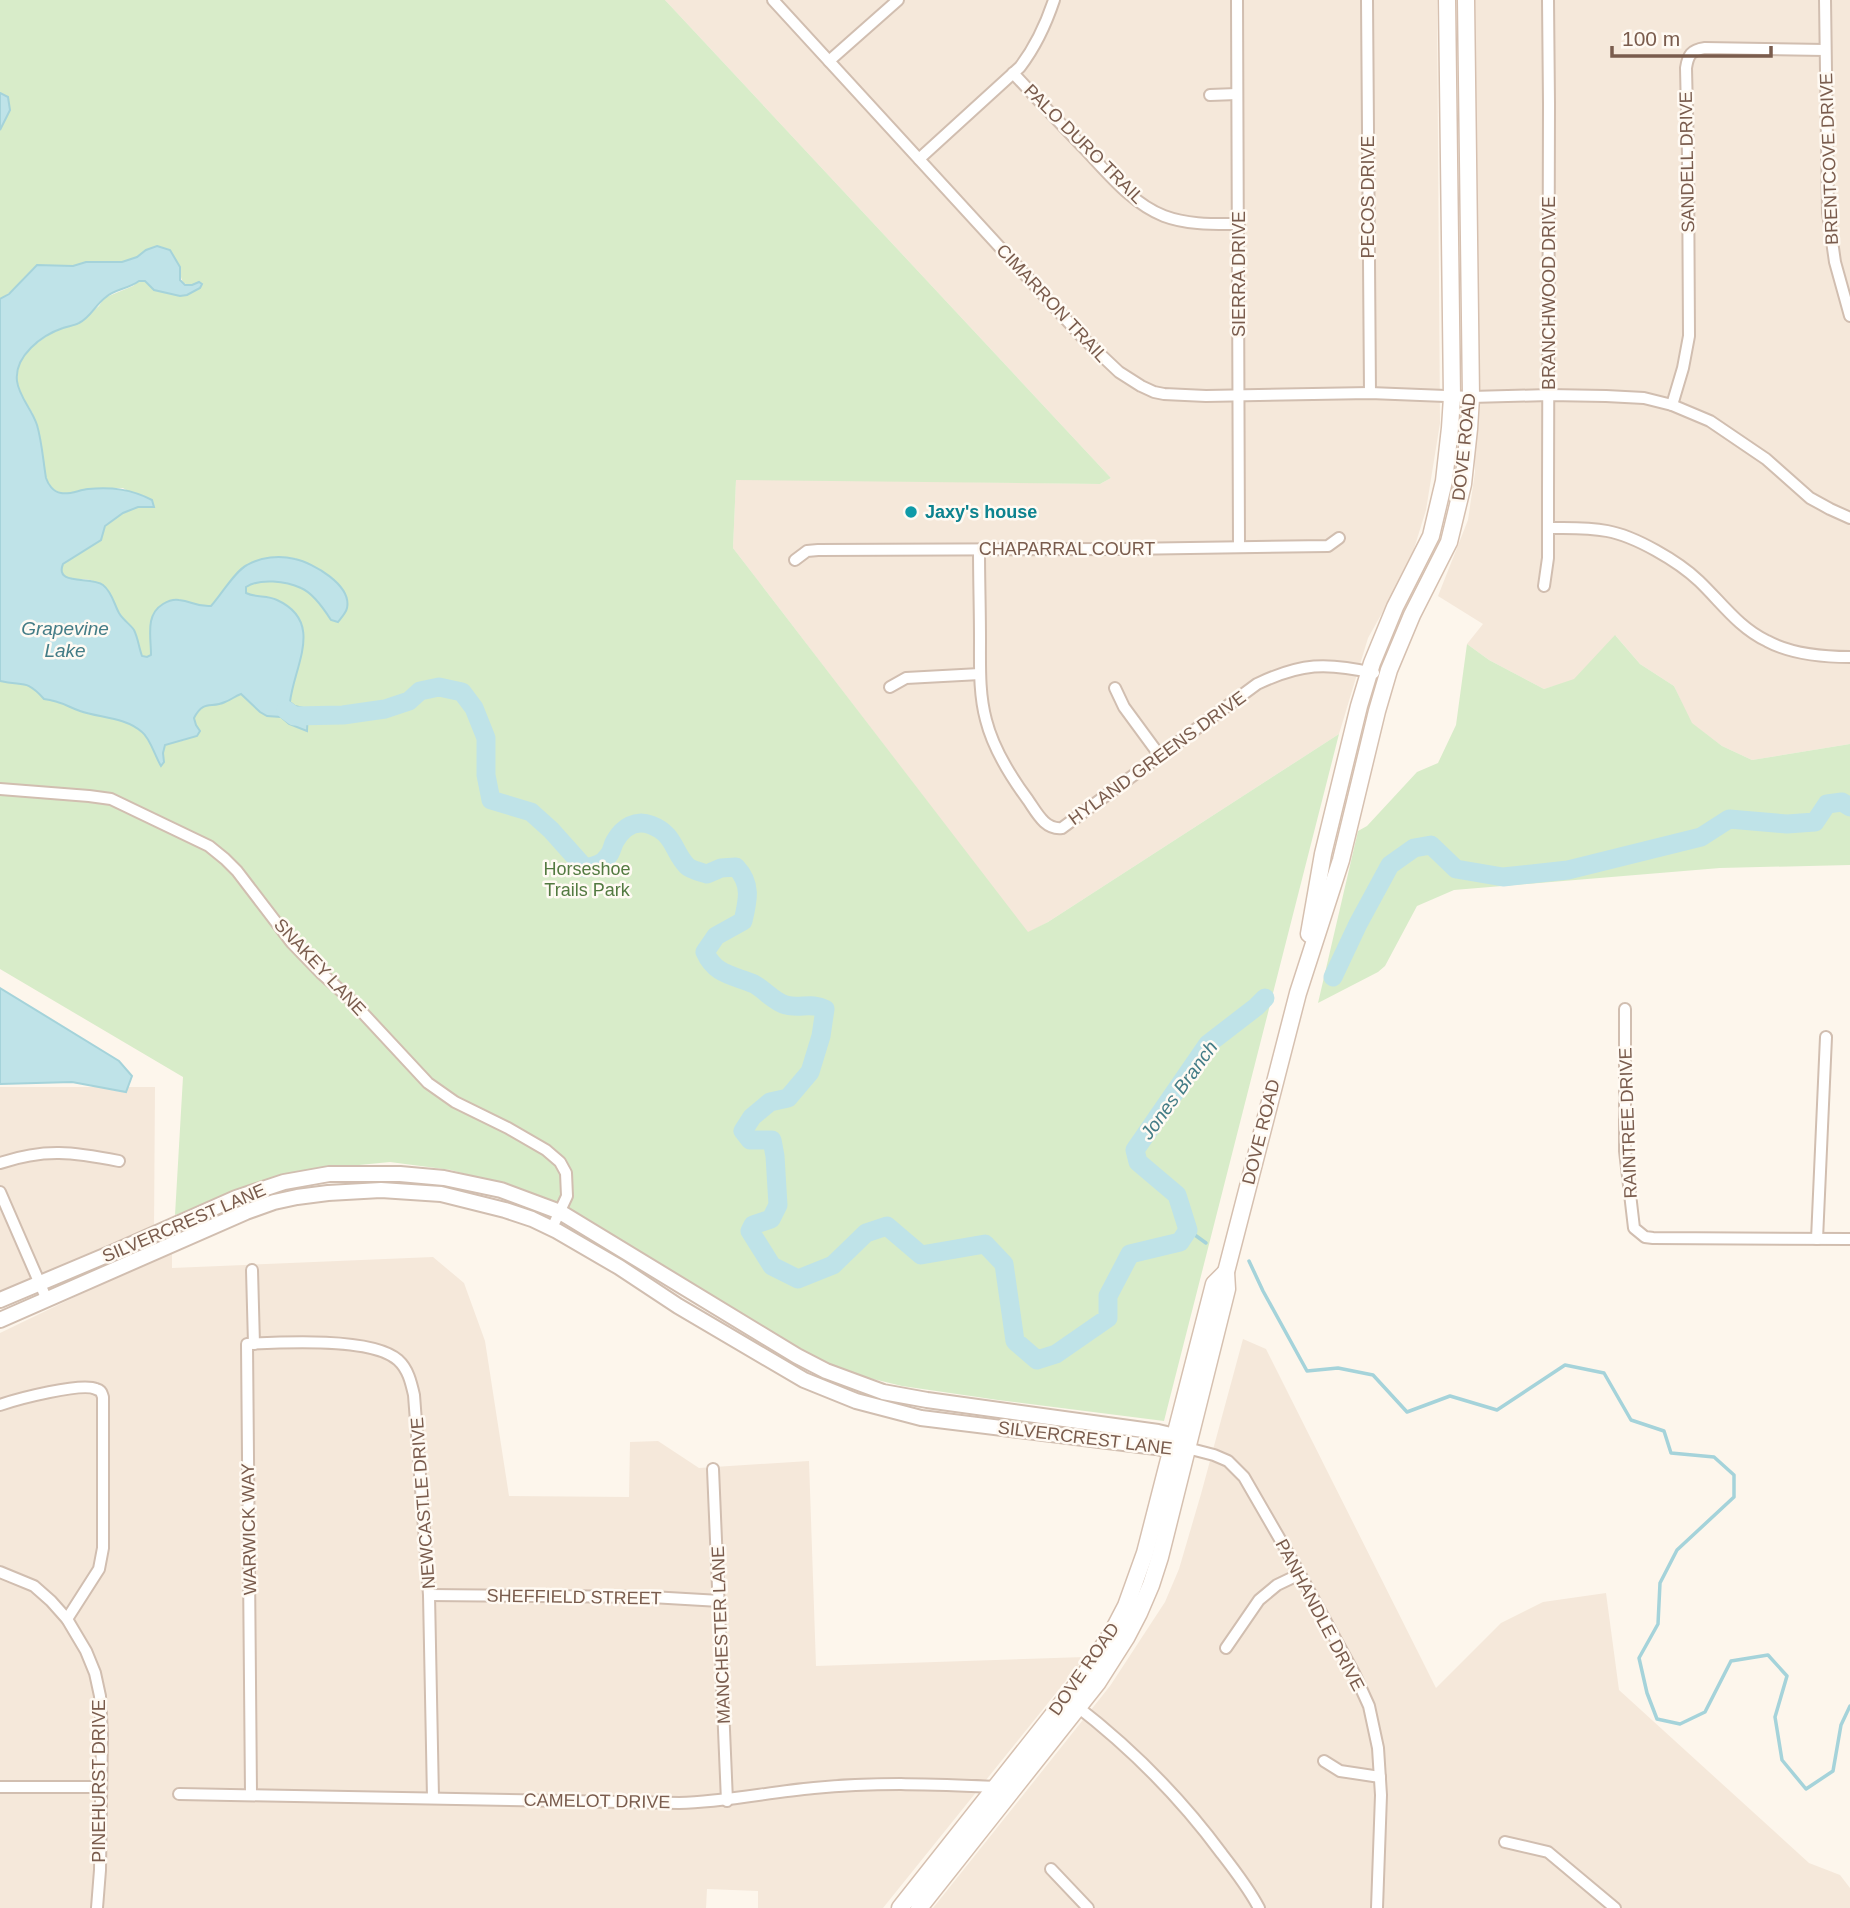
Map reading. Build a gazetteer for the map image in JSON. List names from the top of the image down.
{
  "streets": {
    "main road": ["DOVE ROAD"],
    "street": [
      "PALO DURO TRAIL",
      "BRENTCOVE DRIVE",
      "SANDELL DRIVE",
      "PECOS DRIVE",
      "SIERRA DRIVE",
      "BRANCHWOOD DRIVE",
      "CIMARRON TRAIL",
      "CHAPARRAL COURT",
      "HYLAND GREENS DRIVE",
      "SNAKEY LANE",
      "RAINTREE DRIVE",
      "SILVERCREST LANE",
      "NEWCASTLE DRIVE",
      "WARWICK WAY",
      "SHEFFIELD STREET",
      "PANHANDLE DRIVE",
      "MANCHESTER LANE",
      "PINEHURST DRIVE",
      "CAMELOT DRIVE"
    ]
  },
  "crossings": [
    ["PALO DURO TRAIL", "SIERRA DRIVE"],
    ["BRENTCOVE DRIVE", "SANDELL DRIVE"],
    ["SANDELL DRIVE", "CIMARRON TRAIL"],
    ["PECOS DRIVE", "CIMARRON TRAIL"],
    ["SIERRA DRIVE", "CIMARRON TRAIL"],
    ["SIERRA DRIVE", "CHAPARRAL COURT"],
    ["BRANCHWOOD DRIVE", "CIMARRON TRAIL"],
    ["CIMARRON TRAIL", "DOVE ROAD"],
    ["DOVE ROAD", "HYLAND GREENS DRIVE"],
    ["DOVE ROAD", "SILVERCREST LANE"],
    ["DOVE ROAD", "PANHANDLE DRIVE"],
    ["DOVE ROAD", "CAMELOT DRIVE"],
    ["CHAPARRAL COURT", "HYLAND GREENS DRIVE"],
    ["SNAKEY LANE", "SILVERCREST LANE"],
    ["SILVERCREST LANE", "PANHANDLE DRIVE"],
    ["NEWCASTLE DRIVE", "WARWICK WAY"],
    ["NEWCASTLE DRIVE", "SHEFFIELD STREET"],
    ["NEWCASTLE DRIVE", "CAMELOT DRIVE"],
    ["WARWICK WAY", "CAMELOT DRIVE"],
    ["SHEFFIELD STREET", "MANCHESTER LANE"],
    ["MANCHESTER LANE", "CAMELOT DRIVE"]
  ],
  "water": ["Grapevine Lake", "Jones Branch"],
  "parks": ["Horseshoe Trails Park"],
  "places": ["Jaxy's house"],
  "scale_bar": "100 m"
}
